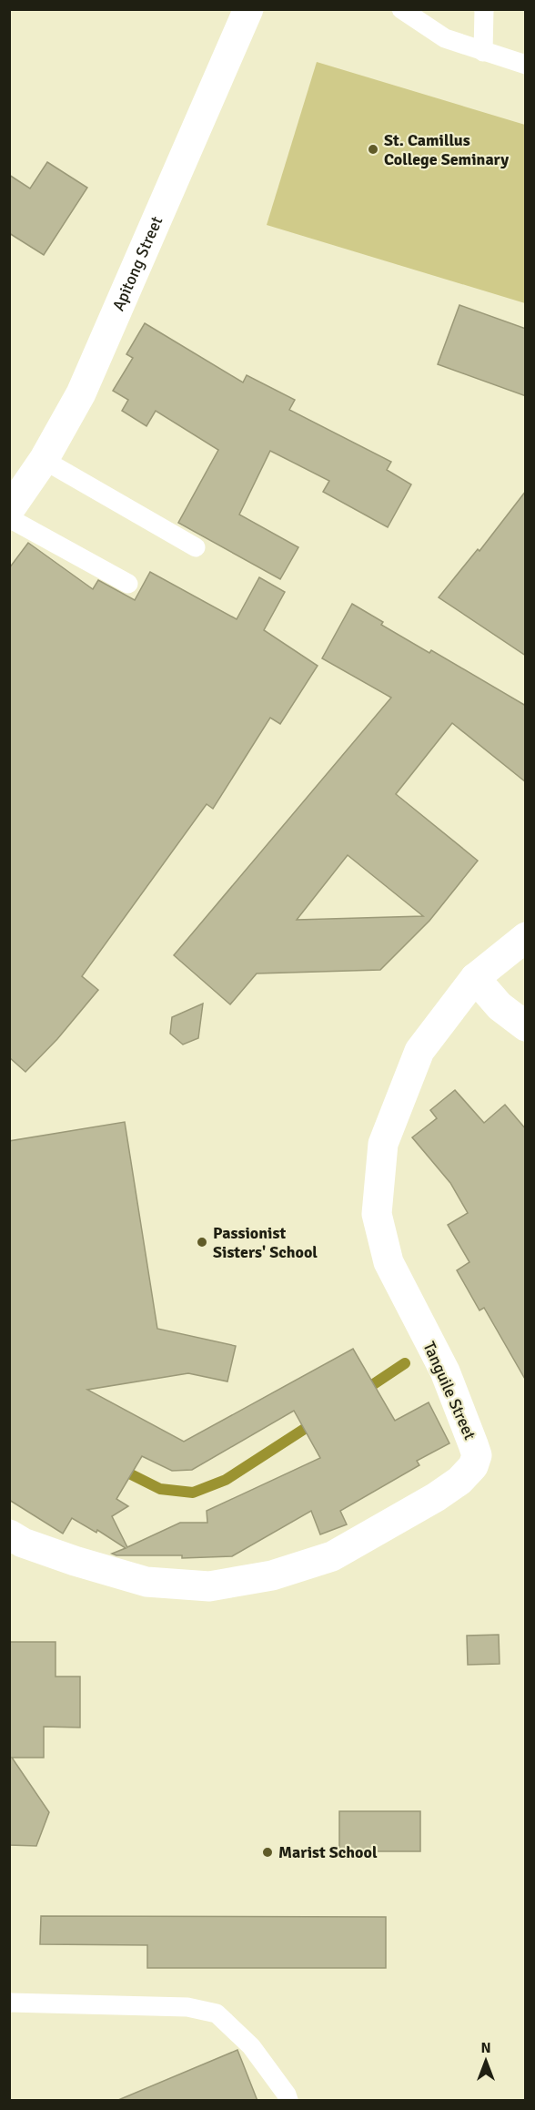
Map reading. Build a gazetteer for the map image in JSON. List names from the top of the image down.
{
  "streets": {
    "street": ["Apitong Street", "Tanguile Street"]
  },
  "places": ["St. Camillus College Seminary", "Passionist Sisters' School", "Marist School"],
  "north": "top"
}
